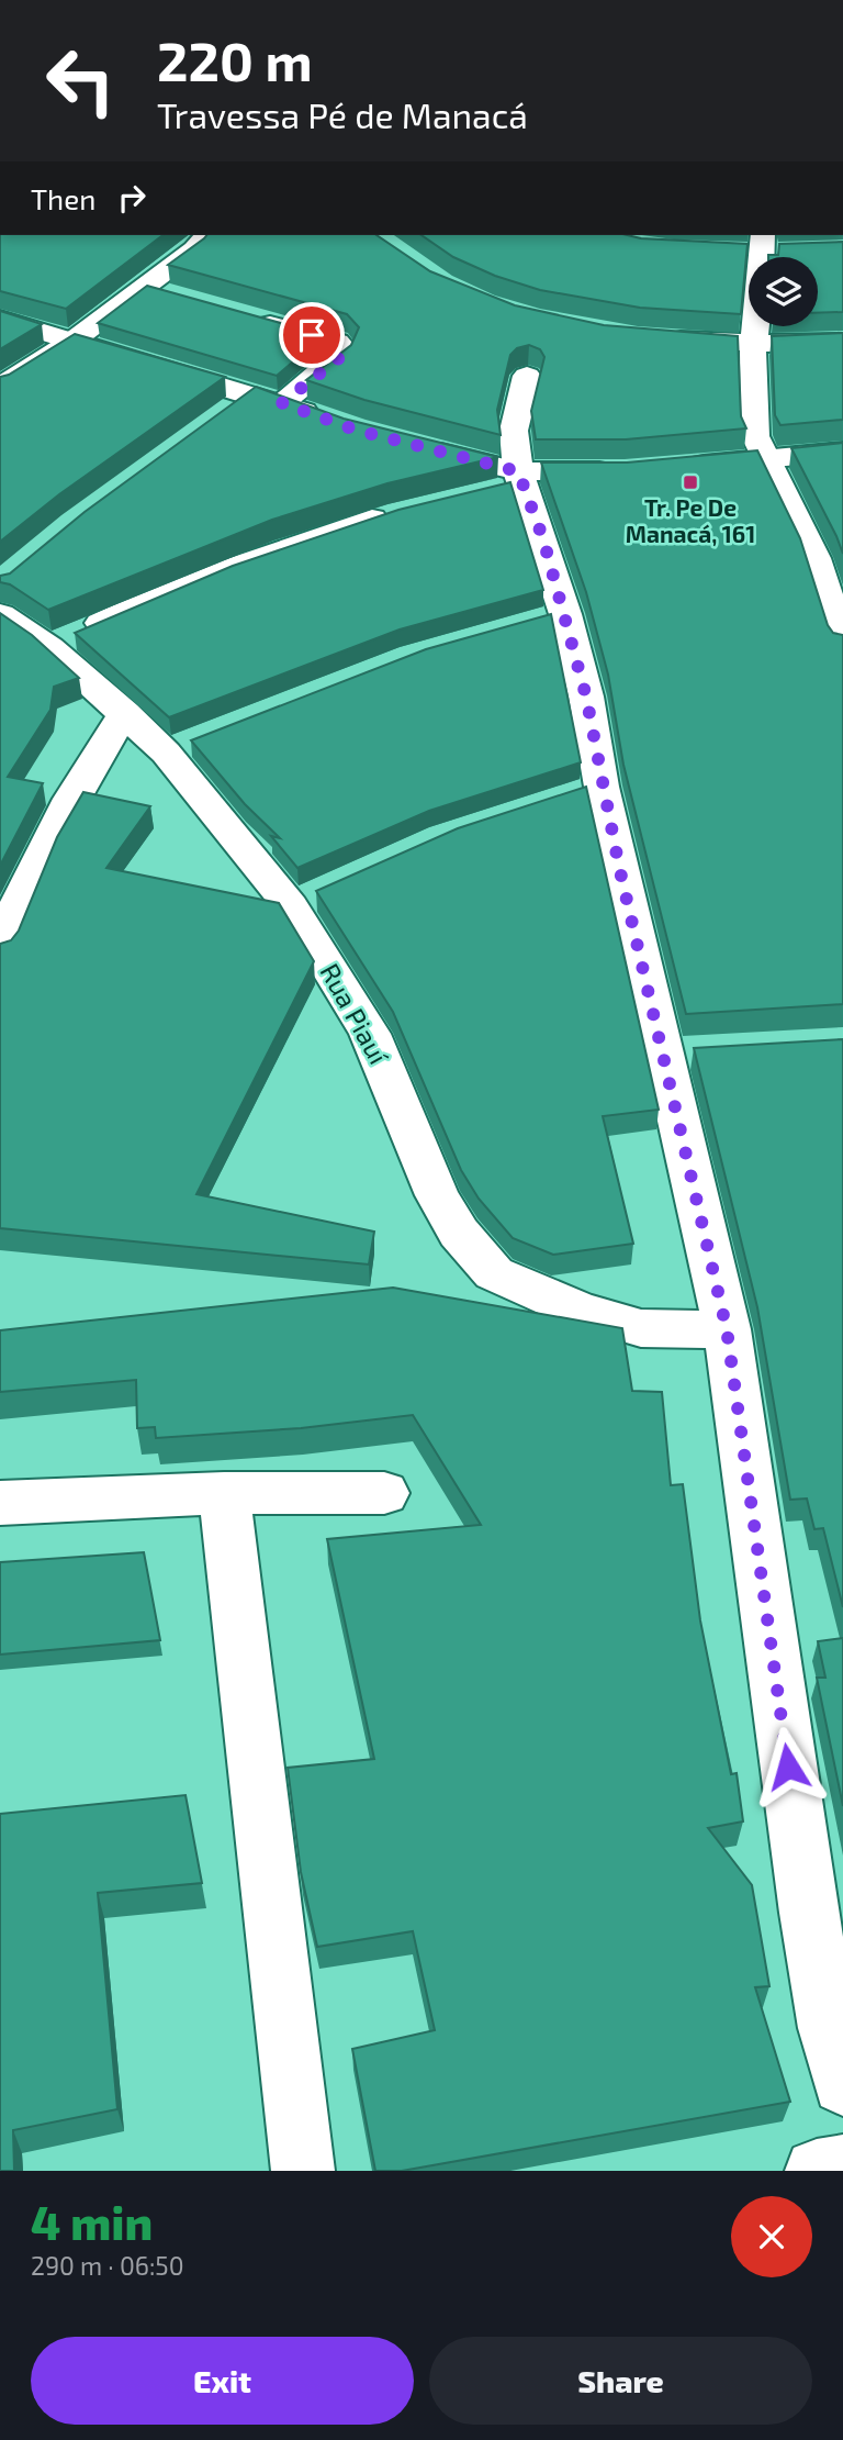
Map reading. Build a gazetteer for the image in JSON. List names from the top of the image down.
{
  "streets": {
    "street": ["Rua Piauí"]
  },
  "places": {
    "transit": ["Tr. Pe De Manacá, 161"]
  },
  "page": {
    "turn": ["220 m", "Travessa Pé de Manacá"],
    "then": "Then",
    "heading": ["4 min", "290 m · 06:50"],
    "buttons": ["Exit", "Share"]
  }
}
